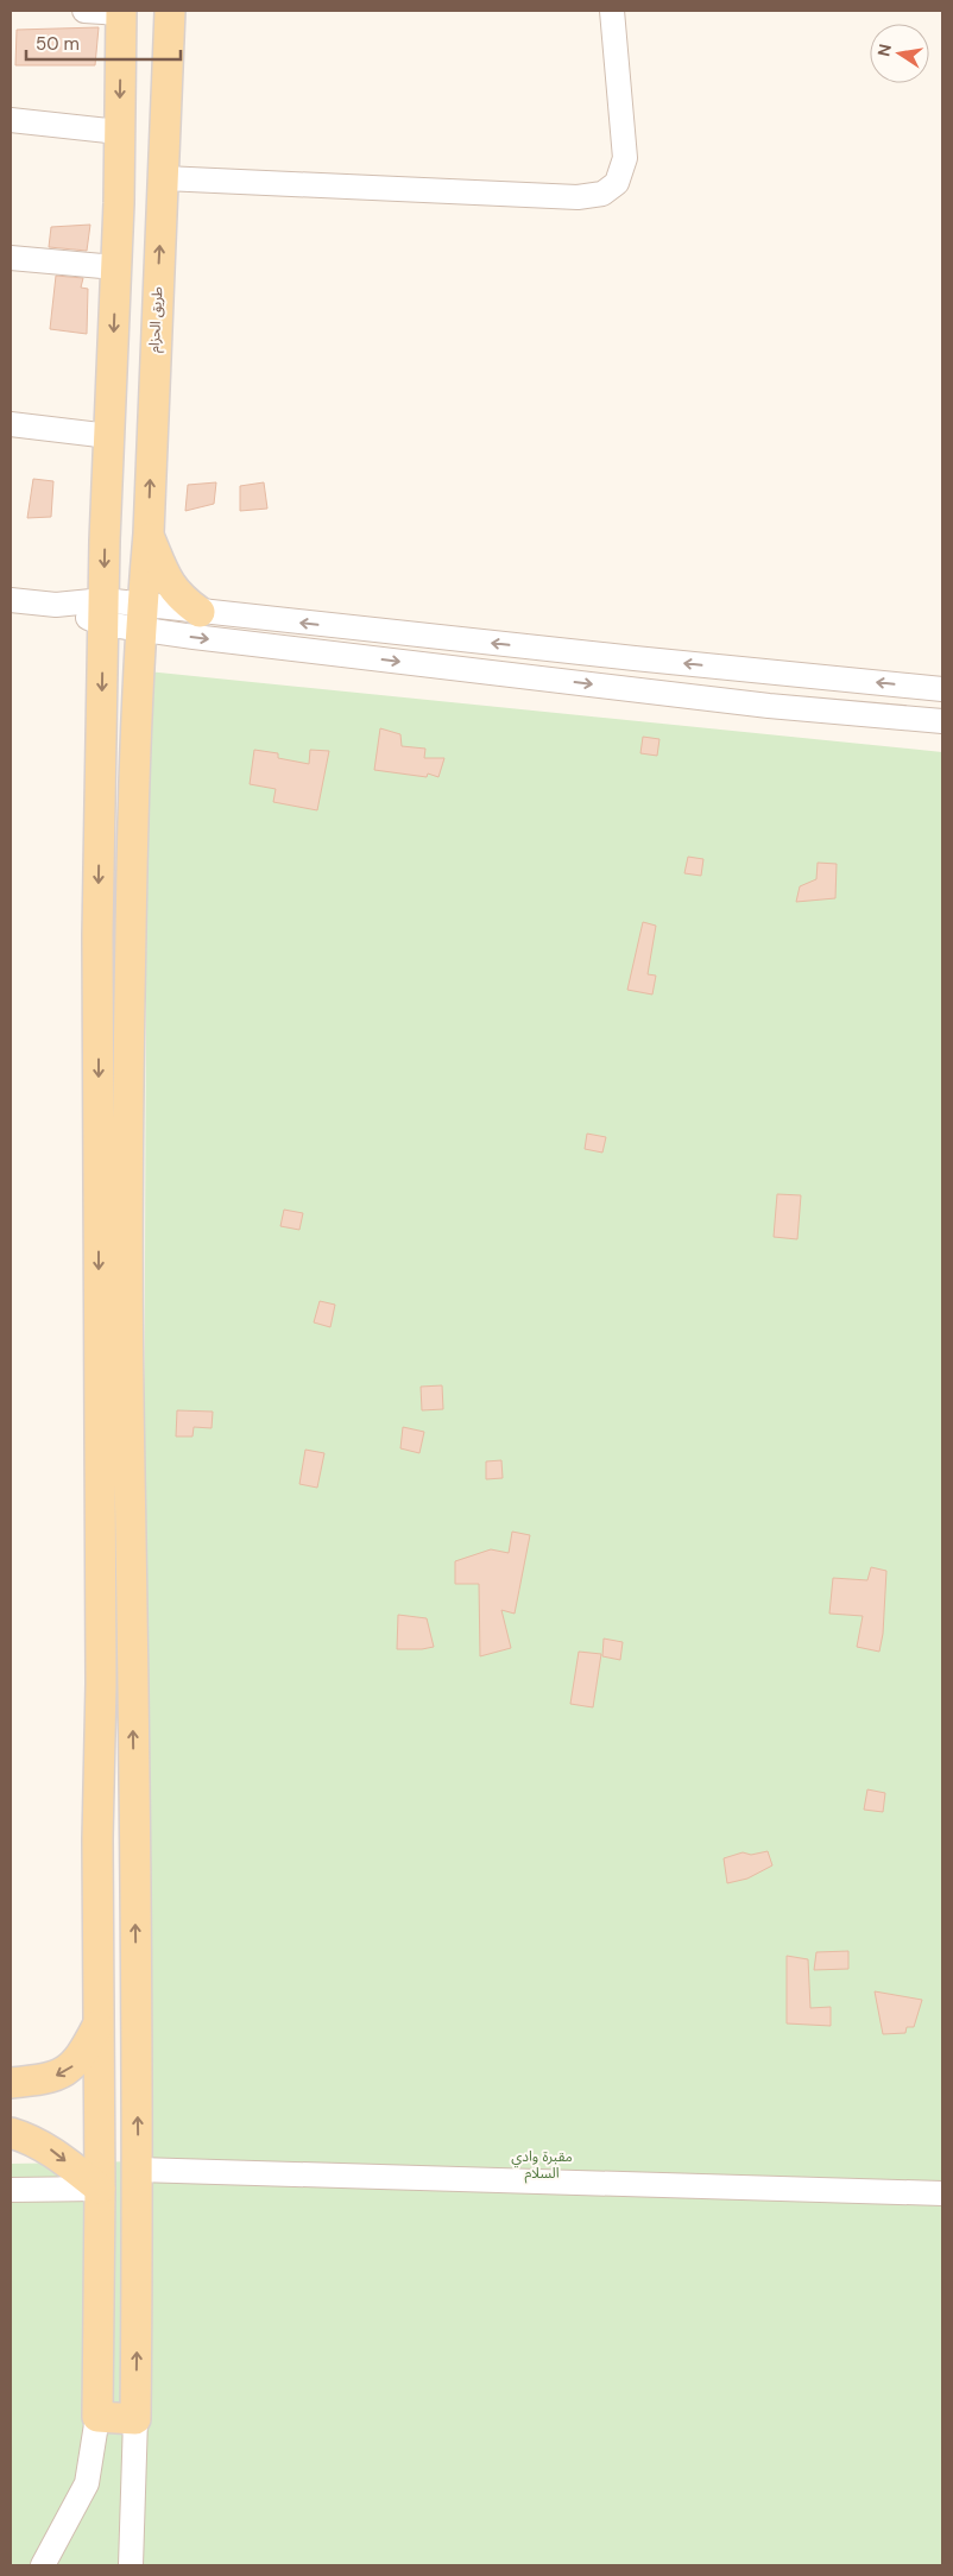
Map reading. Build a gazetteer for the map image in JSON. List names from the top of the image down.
{
  "streets": {
    "main road": ["طريق الحزام"]
  },
  "parks": ["مقبرة وادي السلام"],
  "scale_bar": "50 m",
  "north": "left"
}
